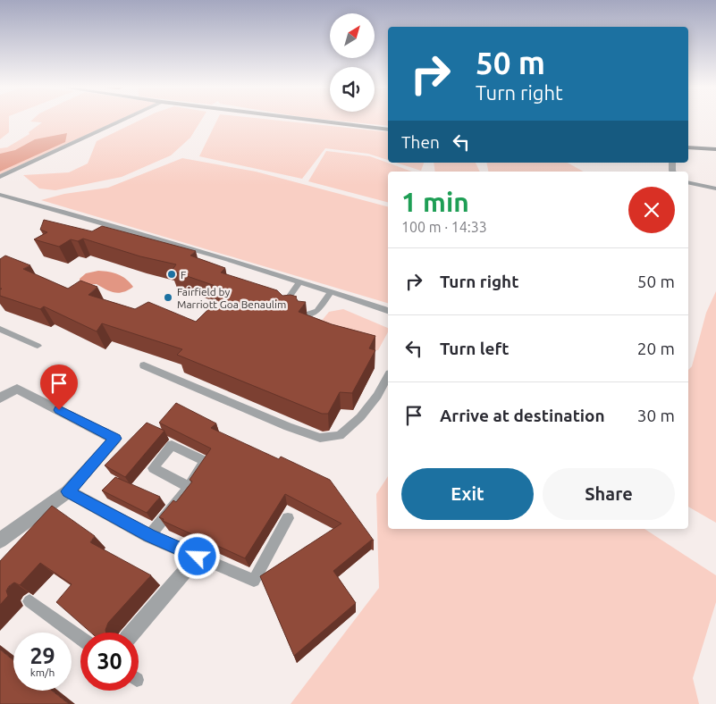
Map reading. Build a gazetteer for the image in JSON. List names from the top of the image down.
{
  "places": ["F", "Fairfield by Marriott Goa Benaulim"],
  "north": "top right",
  "page": {
    "turn": ["50 m", "Turn right"],
    "then": "Then",
    "heading": ["1 min", "100 m · 14:33"],
    "list": [
      {
        "name": "Turn right",
        "value": "50 m"
      },
      {
        "name": "Turn left",
        "value": "20 m"
      },
      {
        "name": "Arrive at destination",
        "value": "30 m"
      }
    ],
    "buttons": ["Exit", "Share"],
    "speed": "29 km/h",
    "limit": "30"
  }
}
